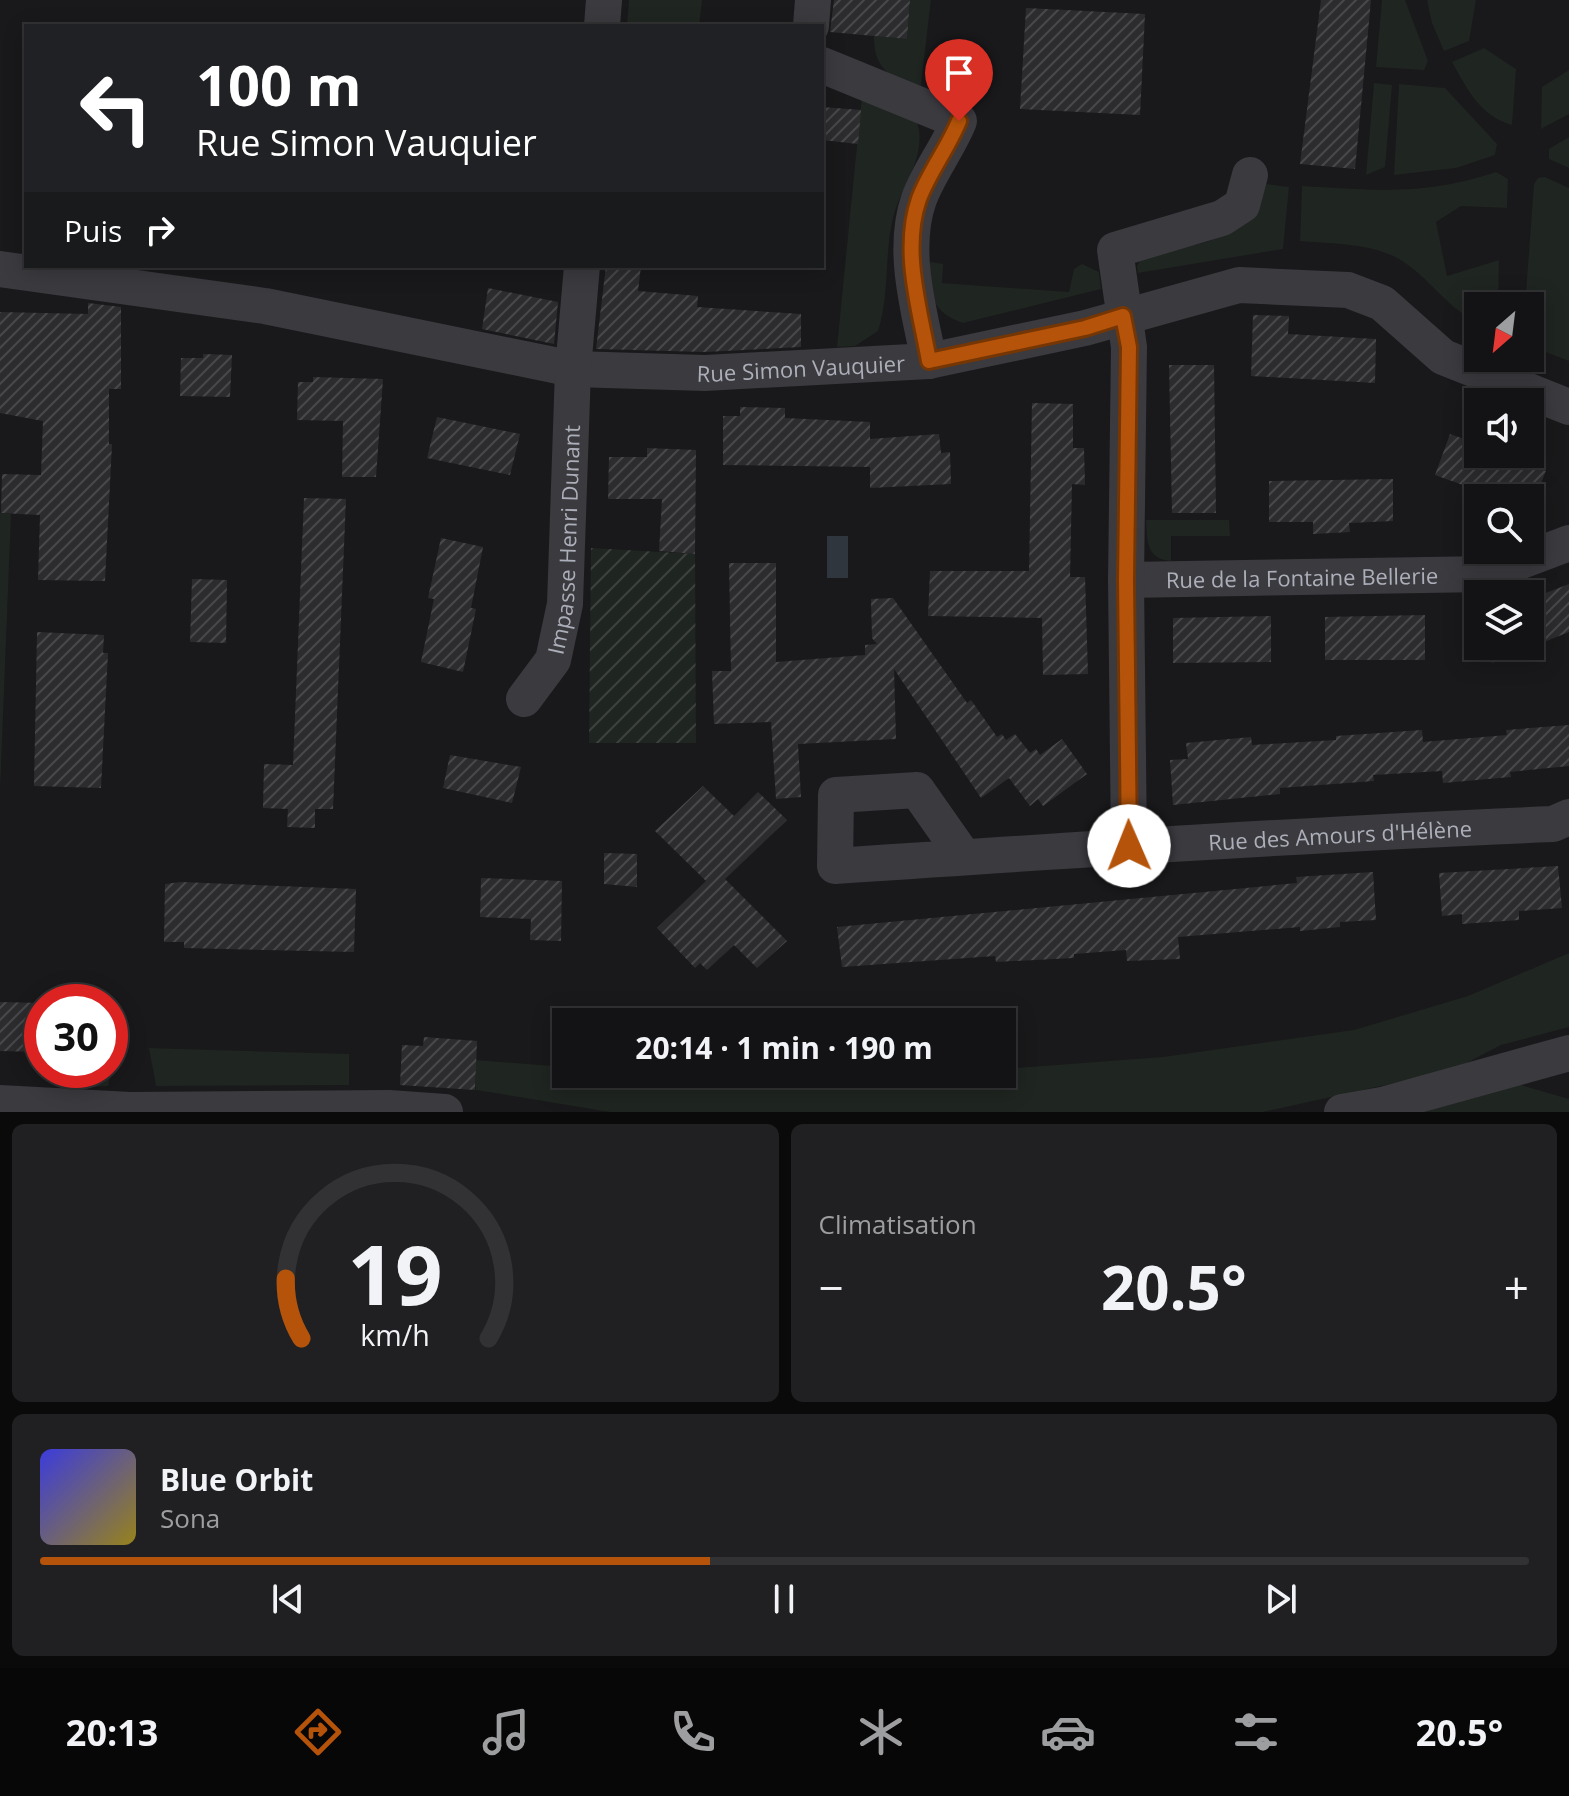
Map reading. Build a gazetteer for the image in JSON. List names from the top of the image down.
{
  "streets": {
    "street": [
      "Rue Simon Vauquier",
      "Impasse Henri Dunant",
      "Rue de la Fontaine Bellerie",
      "Rue des Amours d'Hélène"
    ]
  },
  "crossings": [
    ["Rue Simon Vauquier", "Impasse Henri Dunant"]
  ],
  "north": "bottom left",
  "page": {
    "turn": ["100 m", "Rue Simon Vauquier"],
    "then": "Puis",
    "limit": "30",
    "trip": "20:14 · 1 min · 190 m",
    "tile": "Climatisation",
    "heat": ["−", "20.5°", "+"],
    "song": ["Blue Orbit", "Sona"],
    "tabs": ["20:13", "20.5°"],
    "gauge": ["19", "km/h"]
  }
}
